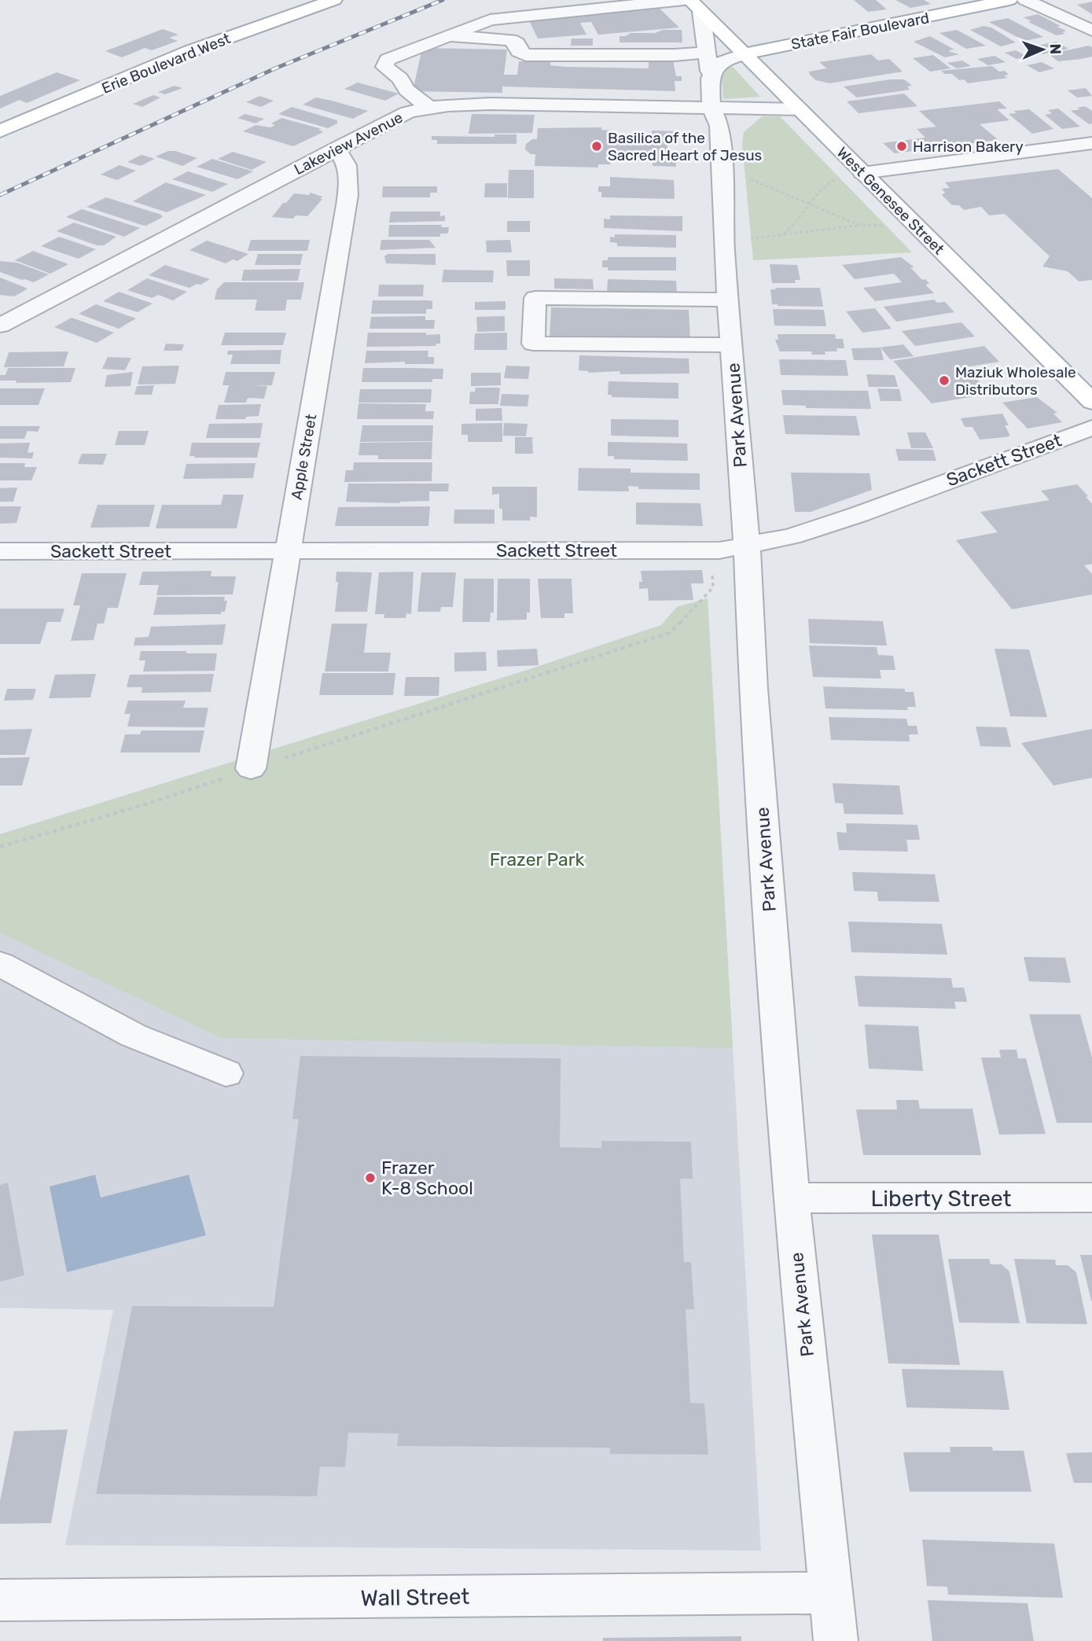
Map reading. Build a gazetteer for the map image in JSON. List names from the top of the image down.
{
  "streets": {
    "main road": ["State Fair Boulevard", "Erie Boulevard West", "West Genesee Street"],
    "street": [
      "Lakeview Avenue",
      "Park Avenue",
      "Apple Street",
      "Sackett Street",
      "Liberty Street",
      "Wall Street"
    ]
  },
  "crossings": [
    ["State Fair Boulevard", "West Genesee Street"],
    ["Lakeview Avenue", "West Genesee Street"],
    ["Lakeview Avenue", "Park Avenue"],
    ["Lakeview Avenue", "Apple Street"],
    ["West Genesee Street", "Park Avenue"],
    ["Park Avenue", "Sackett Street"],
    ["Park Avenue", "Liberty Street"],
    ["Park Avenue", "Wall Street"],
    ["Apple Street", "Sackett Street"]
  ],
  "parks": ["Frazer Park"],
  "places": [
    "Basilica of the Sacred Heart of Jesus",
    "Harrison Bakery",
    "Maziuk Wholesale Distributors",
    "Frazer K-8 School"
  ],
  "north": "right"
}
